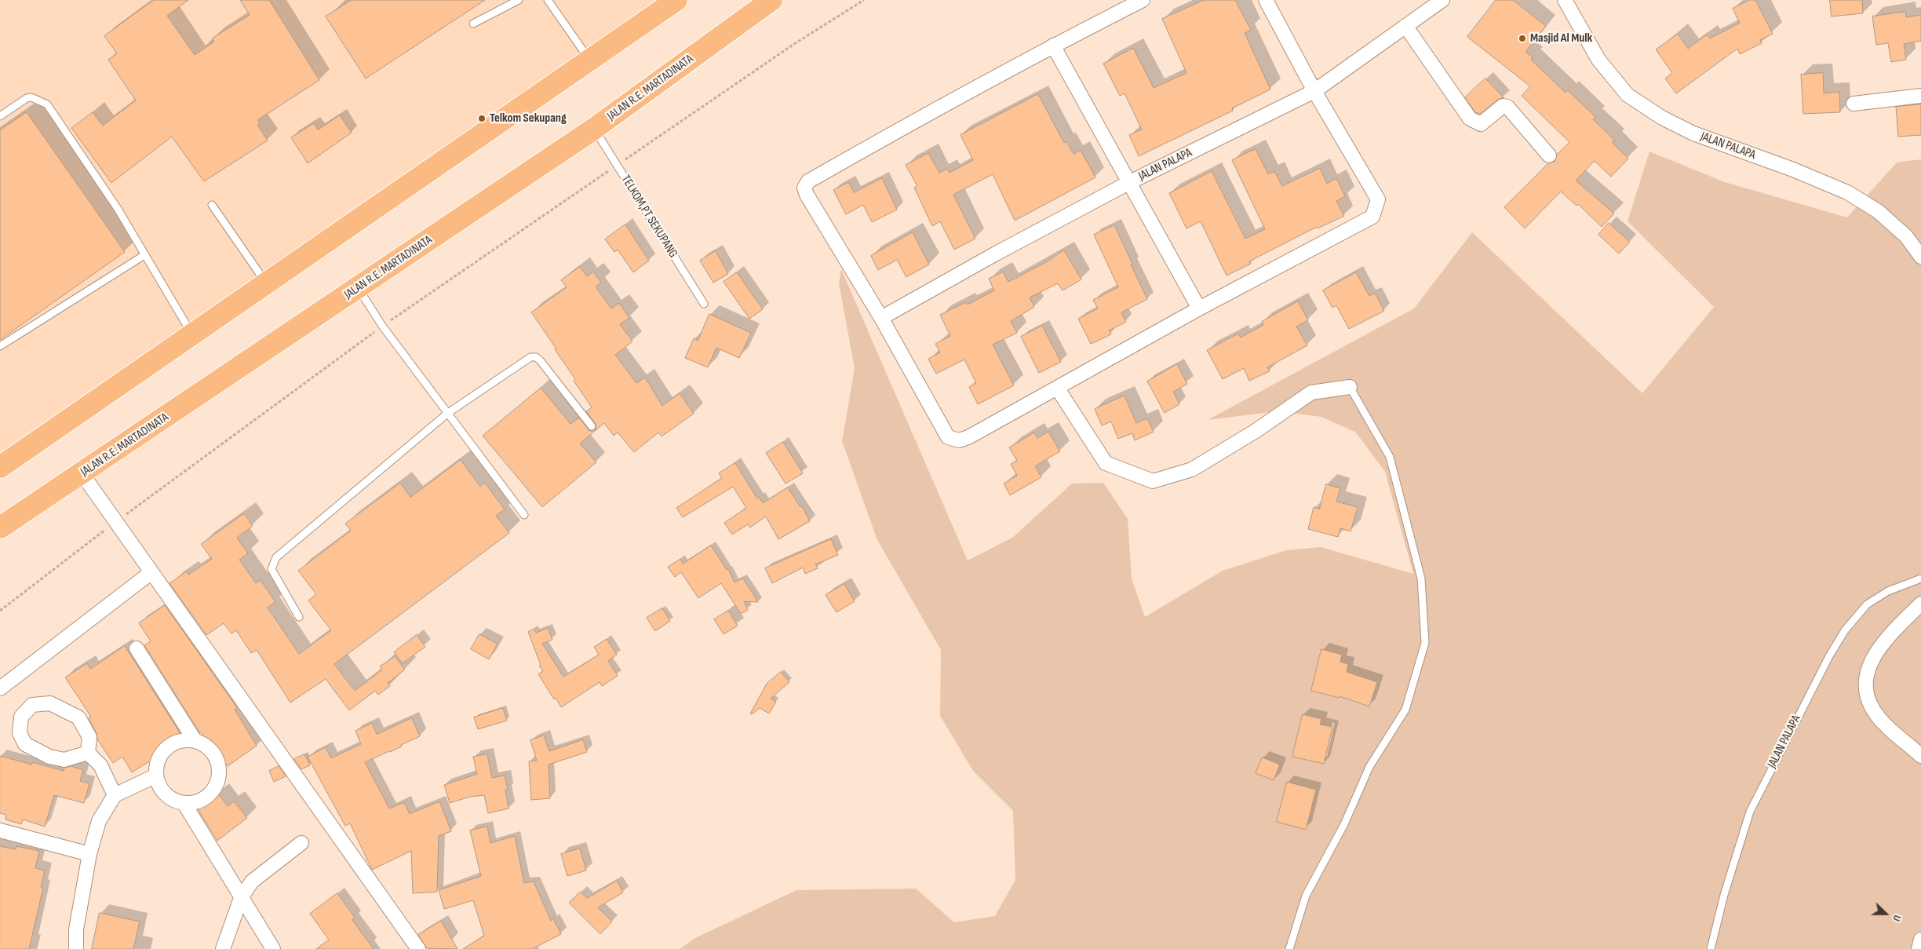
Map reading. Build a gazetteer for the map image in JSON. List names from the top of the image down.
{
  "streets": {
    "highway": ["JALAN R.E. MARTADINATA"],
    "street": ["JALAN PALAPA"],
    "lane": ["TELKOM,PT SEKUPANG"]
  },
  "crossings": [
    ["JALAN R.E. MARTADINATA", "TELKOM,PT SEKUPANG"]
  ],
  "places": ["Masjid Al Mulk", "Telkom Sekupang"],
  "north": "right"
}
